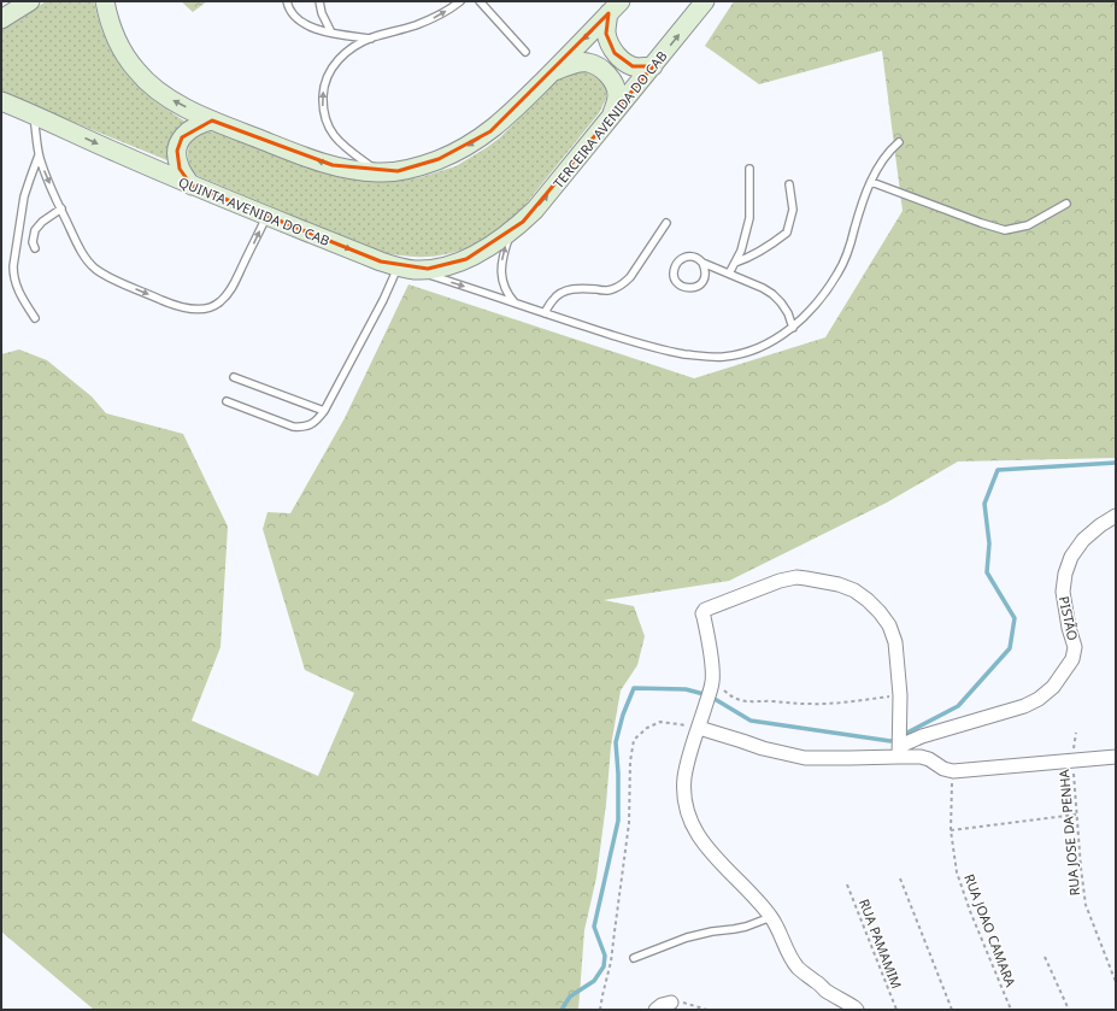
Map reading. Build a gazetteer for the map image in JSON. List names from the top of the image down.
{
  "streets": {
    "main road": ["TERCEIRA AVENIDA DO CAB", "QUINTA AVENIDA DO CAB"],
    "street": ["PISTÃO"],
    "path": ["RUA JOSE DA PENHA", "RUA JOAO CAMARA", "RUA PAMAMIM"]
  },
  "crossings": [
    ["TERCEIRA AVENIDA DO CAB", "QUINTA AVENIDA DO CAB"]
  ],
  "one_way": ["QUINTA AVENIDA DO CAB"]
}
